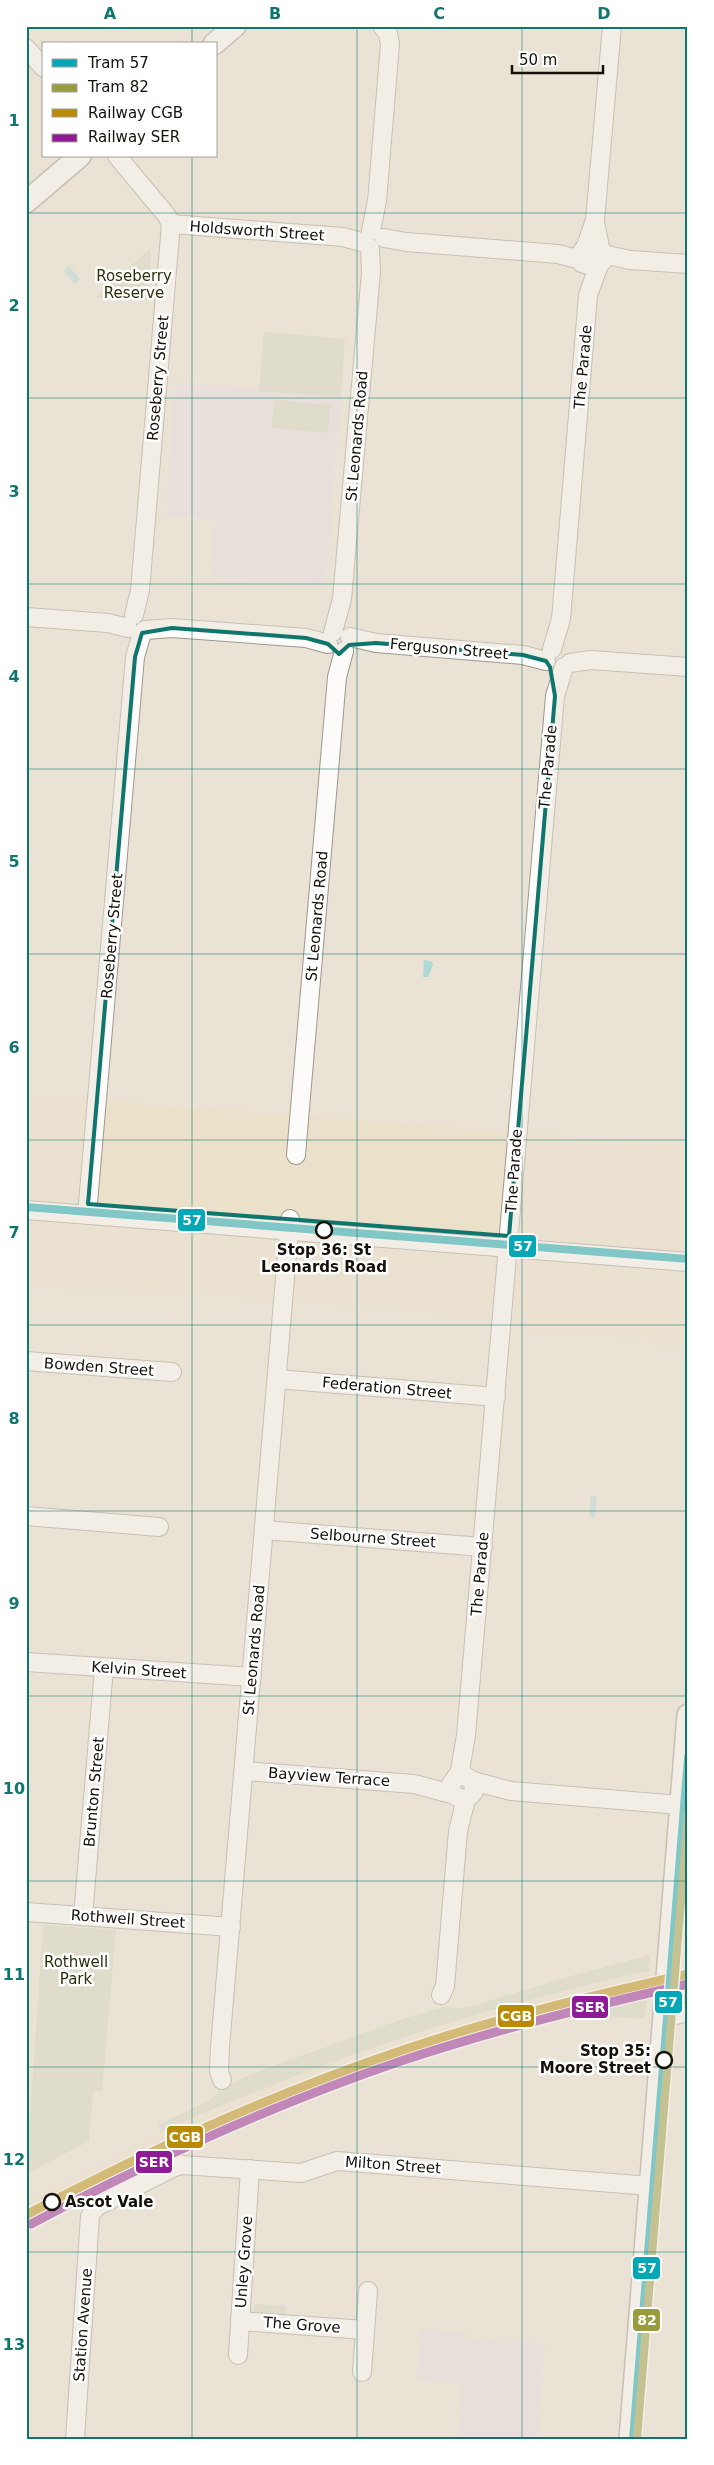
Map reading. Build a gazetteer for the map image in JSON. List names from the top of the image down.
{
  "streets": {
    "street": [
      "Holdsworth Street",
      "The Parade",
      "Roseberry Street",
      "St Leonards Road",
      "Ferguson Street",
      "Bowden Street",
      "Federation Street",
      "Selbourne Street",
      "Kelvin Street",
      "Bayview Terrace",
      "Brunton Street",
      "Rothwell Street",
      "Milton Street",
      "Unley Grove",
      "Station Avenue",
      "The Grove"
    ]
  },
  "crossings": [
    ["Holdsworth Street", "The Parade"],
    ["Holdsworth Street", "Roseberry Street"],
    ["Holdsworth Street", "St Leonards Road"],
    ["The Parade", "Ferguson Street"],
    ["The Parade", "Federation Street"],
    ["The Parade", "Selbourne Street"],
    ["The Parade", "Bayview Terrace"],
    ["Roseberry Street", "Ferguson Street"],
    ["St Leonards Road", "Ferguson Street"],
    ["St Leonards Road", "Federation Street"],
    ["St Leonards Road", "Selbourne Street"],
    ["St Leonards Road", "Kelvin Street"],
    ["St Leonards Road", "Bayview Terrace"],
    ["St Leonards Road", "Rothwell Street"],
    ["Kelvin Street", "Brunton Street"],
    ["Brunton Street", "Rothwell Street"],
    ["Milton Street", "Unley Grove"],
    ["Milton Street", "Station Avenue"],
    ["Unley Grove", "The Grove"]
  ],
  "parks": ["Roseberry Reserve", "Rothwell Park"],
  "places": ["Stop 36: St Leonards Road", "Stop 35: Moore Street", "Ascot Vale"],
  "lines": [
    "tram line 57",
    "tram line 82",
    "rail line CGB",
    "rail line SER"
  ],
  "legend": [
    "Tram 57",
    "Tram 82",
    "Railway CGB",
    "Railway SER"
  ],
  "scale_bar": "50 m",
  "grid": {
    "columns": [
      "A",
      "B",
      "C",
      "D"
    ],
    "rows": [
      "1",
      "2",
      "3",
      "4",
      "5",
      "6",
      "7",
      "8",
      "9",
      "10",
      "11",
      "12",
      "13"
    ]
  }
}
